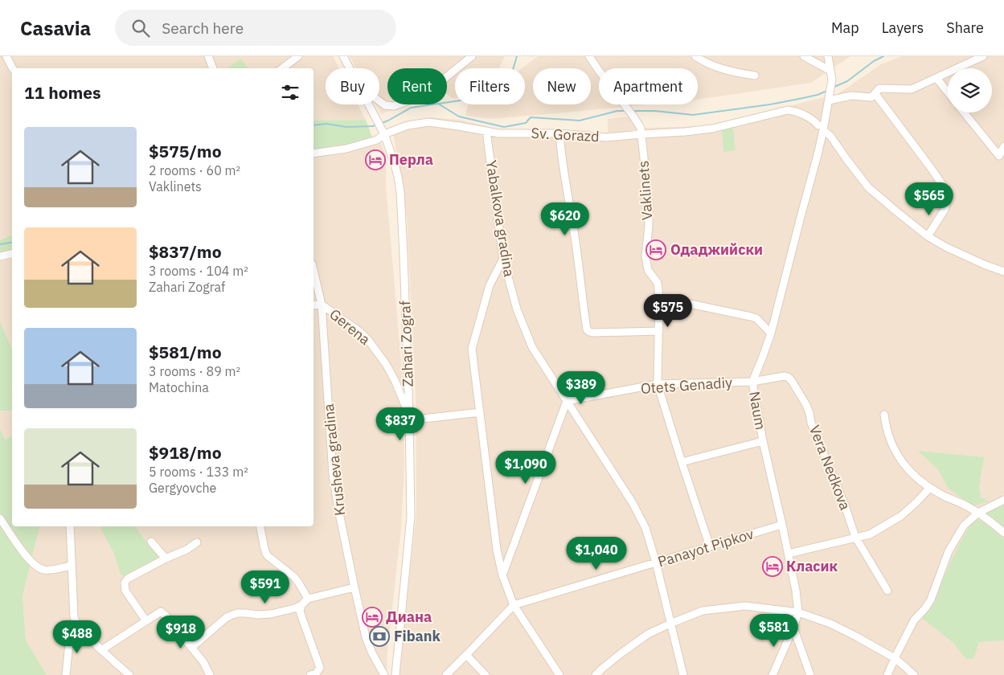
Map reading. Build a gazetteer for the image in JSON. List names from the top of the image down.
{
  "streets": {
    "street": [
      "Sv. Gorazd",
      "Vaklinets",
      "Yabalkova gradina",
      "Gerena",
      "Zahari Zograf",
      "Otets Genadiy",
      "Naum",
      "Krusheva gradina",
      "Vera Nedkova",
      "Panayot Pipkov"
    ]
  },
  "crossings": [
    ["Sv. Gorazd", "Vaklinets"],
    ["Sv. Gorazd", "Yabalkova gradina"],
    ["Sv. Gorazd", "Zahari Zograf"],
    ["Sv. Gorazd", "Naum"],
    ["Vaklinets", "Otets Genadiy"],
    ["Vaklinets", "Panayot Pipkov"],
    ["Yabalkova gradina", "Otets Genadiy"],
    ["Yabalkova gradina", "Panayot Pipkov"],
    ["Gerena", "Zahari Zograf"],
    ["Gerena", "Krusheva gradina"],
    ["Otets Genadiy", "Naum"],
    ["Otets Genadiy", "Vera Nedkova"],
    ["Naum", "Vera Nedkova"],
    ["Naum", "Panayot Pipkov"]
  ],
  "places": {
    "hotel": [
      "Перла",
      "Одаджийски",
      "Класик",
      "Диана"
    ],
    "bank": ["Fibank"]
  },
  "page": {
    "header": "Casavia",
    "search": "Search here",
    "nav": ["Map", "Layers", "Share"],
    "chip": [
      "Buy",
      "Rent",
      "Filters",
      "New",
      "Apartment"
    ],
    "heading": "11 homes",
    "list": [
      {
        "name": "$575/mo",
        "note": "2 rooms · 60 m² · Vaklinets"
      },
      {
        "name": "$837/mo",
        "note": "3 rooms · 104 m² · Zahari Zograf"
      },
      {
        "name": "$581/mo",
        "note": "3 rooms · 89 m² · Matochina"
      },
      {
        "name": "$918/mo",
        "note": "5 rooms · 133 m² · Gergyovche"
      }
    ],
    "price": [
      "$565",
      "$620",
      "$575",
      "$389",
      "$837",
      "$1,090",
      "$1,040",
      "$591",
      "$581",
      "$918",
      "$488"
    ]
  }
}
